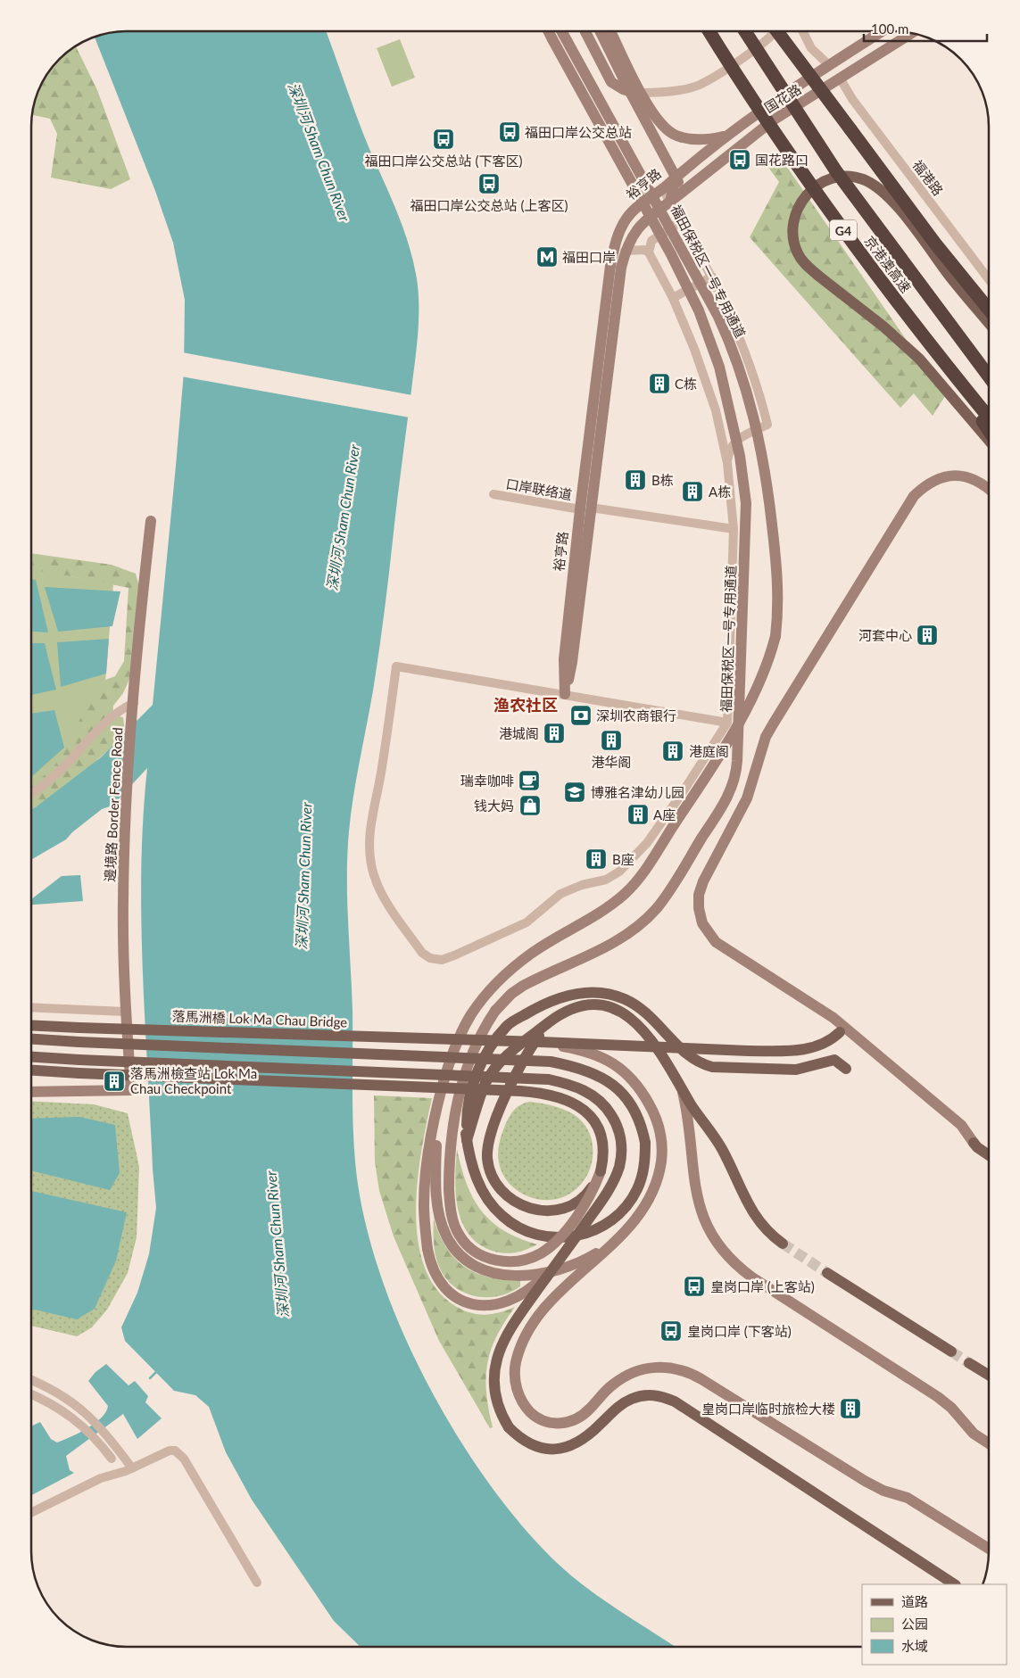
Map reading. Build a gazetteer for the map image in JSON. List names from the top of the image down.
{
  "streets": {
    "highway": ["G4", "京港澳高速"],
    "main road": [
      "国花路",
      "裕亨路",
      "福田保税区一号专用通道",
      "邊境路 Border Fence Road",
      "落馬洲橋 Lok Ma Chau Bridge"
    ],
    "street": ["福港路", "口岸联络道"]
  },
  "crossings": [
    ["国花路", "福港路"],
    ["国花路", "裕亨路"],
    ["裕亨路", "口岸联络道"]
  ],
  "districts": ["渔农社区"],
  "water": ["深圳河 Sham Chun River"],
  "places": {
    "bus stop": [
      "福田口岸公交总站",
      "福田口岸公交总站 (下客区)",
      "国花路口",
      "福田口岸公交总站 (上客区)",
      "皇岗口岸 (上客站)",
      "皇岗口岸 (下客站)"
    ],
    "metro station": ["福田口岸"],
    "building": [
      "C栋",
      "B栋",
      "A栋",
      "河套中心",
      "港城阁",
      "港华阁",
      "港庭阁",
      "A座",
      "B座",
      "落馬洲檢查站 Lok Ma Chau Checkpoint",
      "皇岗口岸临时旅检大楼"
    ],
    "bank": ["深圳农商银行"],
    "cafe": ["瑞幸咖啡"],
    "school or university": ["博雅名津幼儿园"],
    "shop": ["钱大妈"]
  },
  "legend": ["道路", "公园", "水域"],
  "scale_bar": "100 m"
}
